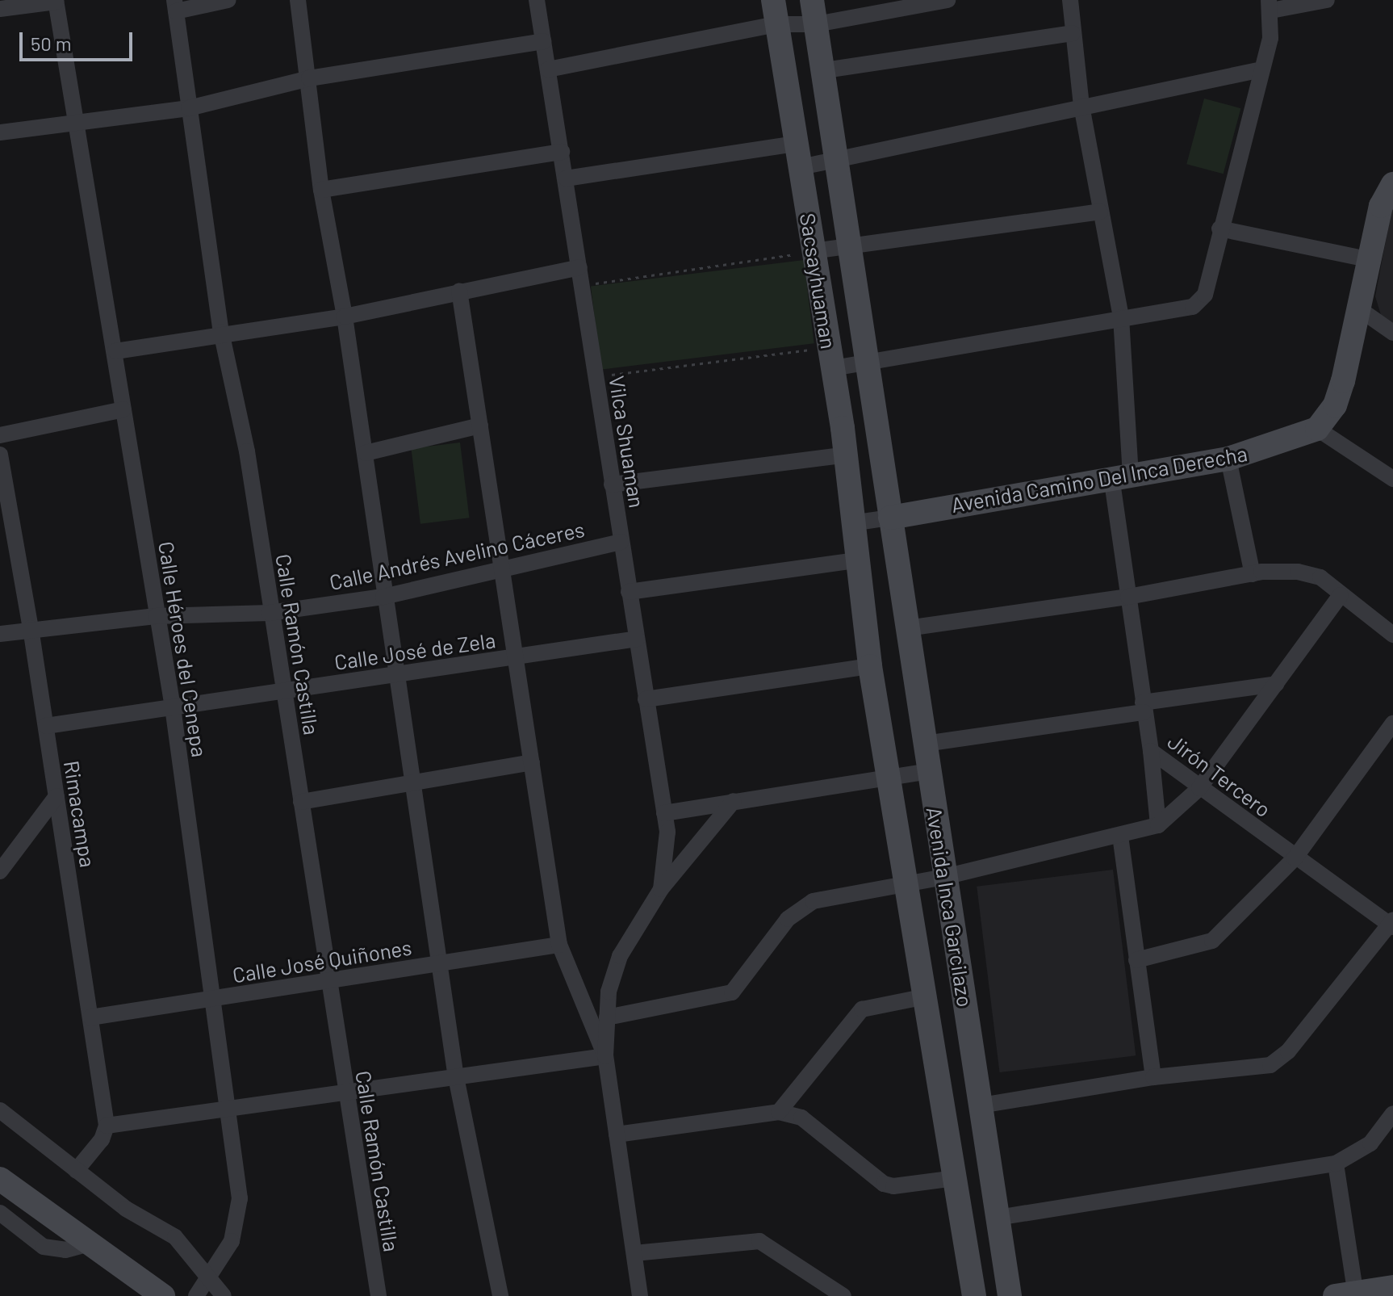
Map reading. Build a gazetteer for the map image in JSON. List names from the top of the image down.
{
  "streets": {
    "main road": ["Sacsayhuaman", "Avenida Camino Del Inca Derecha", "Avenida Inca Garcilazo"],
    "street": [
      "Vilca Shuaman",
      "Calle Andrés Avelino Cáceres",
      "Calle Ramón Castilla",
      "Calle Héroes del Cenepa",
      "Calle José de Zela",
      "Jirón Tercero",
      "Rimacampa",
      "Calle José Quiñones"
    ]
  },
  "crossings": [
    ["Sacsayhuaman", "Avenida Inca Garcilazo"],
    ["Vilca Shuaman", "Calle Andrés Avelino Cáceres"],
    ["Vilca Shuaman", "Calle José de Zela"],
    ["Avenida Camino Del Inca Derecha", "Jirón Tercero"],
    ["Avenida Camino Del Inca Derecha", "Avenida Inca Garcilazo"],
    ["Calle Andrés Avelino Cáceres", "Calle Ramón Castilla"],
    ["Calle Andrés Avelino Cáceres", "Calle Héroes del Cenepa"],
    ["Calle Andrés Avelino Cáceres", "Rimacampa"],
    ["Calle Ramón Castilla", "Calle José de Zela"],
    ["Calle Ramón Castilla", "Calle José Quiñones"],
    ["Calle Héroes del Cenepa", "Calle José de Zela"],
    ["Calle Héroes del Cenepa", "Calle José Quiñones"],
    ["Calle José de Zela", "Rimacampa"],
    ["Rimacampa", "Calle José Quiñones"]
  ],
  "scale_bar": "50 m"
}
